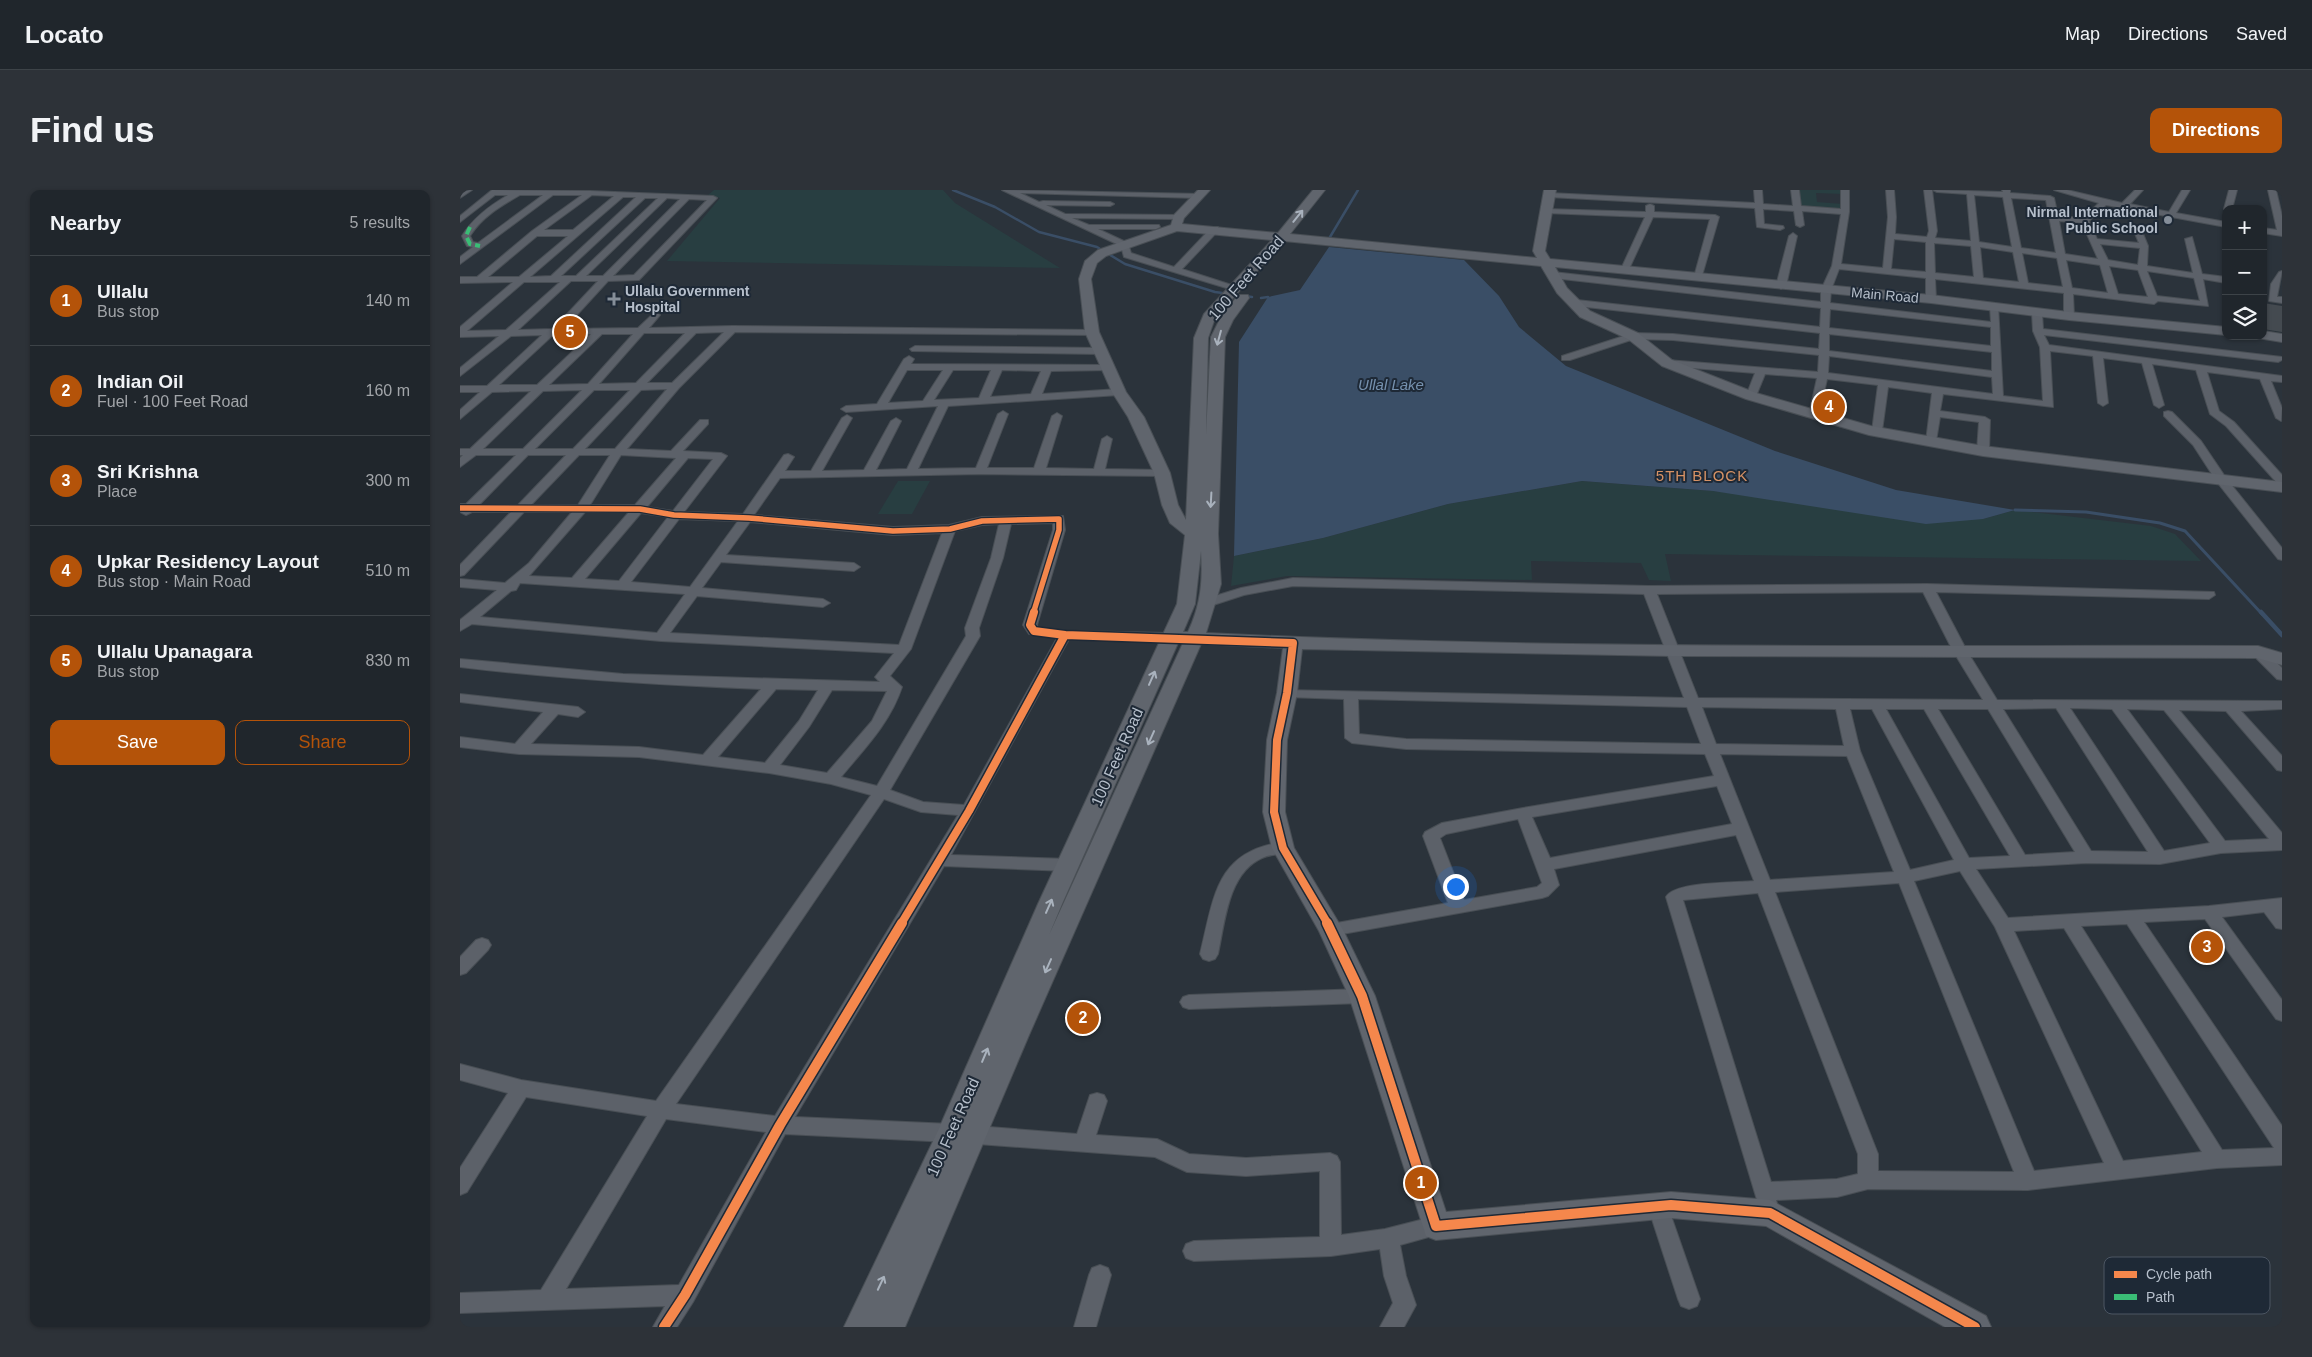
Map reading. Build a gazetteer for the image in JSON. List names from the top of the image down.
{
  "streets": {
    "street": ["100 Feet Road", "Main Road"]
  },
  "crossings": [
    ["100 Feet Road", "Main Road"]
  ],
  "districts": ["5TH BLOCK"],
  "water": ["Ullal Lake"],
  "places": {
    "other": ["Nirmal International Public School"],
    "health": ["Ullalu Government Hospital"]
  },
  "legend": ["Cycle path", "Path"],
  "page": {
    "header": "Locato",
    "nav": ["Map", "Directions", "Saved"],
    "buttons": [
      "Directions",
      ["Save", "Share"]
    ],
    "title": "Find us",
    "heading": ["Nearby", "5 results"],
    "map_buttons": ["+", "−"],
    "list": [
      {
        "mark": "1",
        "name": "Ullalu",
        "note": "Bus stop",
        "value": "140 m"
      },
      {
        "mark": "2",
        "name": "Indian Oil",
        "note": "Fuel · 100 Feet Road",
        "value": "160 m"
      },
      {
        "mark": "3",
        "name": "Sri Krishna",
        "note": "Place",
        "value": "300 m"
      },
      {
        "mark": "4",
        "name": "Upkar Residency Layout",
        "note": "Bus stop · Main Road",
        "value": "510 m"
      },
      {
        "mark": "5",
        "name": "Ullalu Upanagara",
        "note": "Bus stop",
        "value": "830 m"
      }
    ],
    "pins": [
      "5",
      "4",
      "3",
      "2",
      "1"
    ]
  }
}
